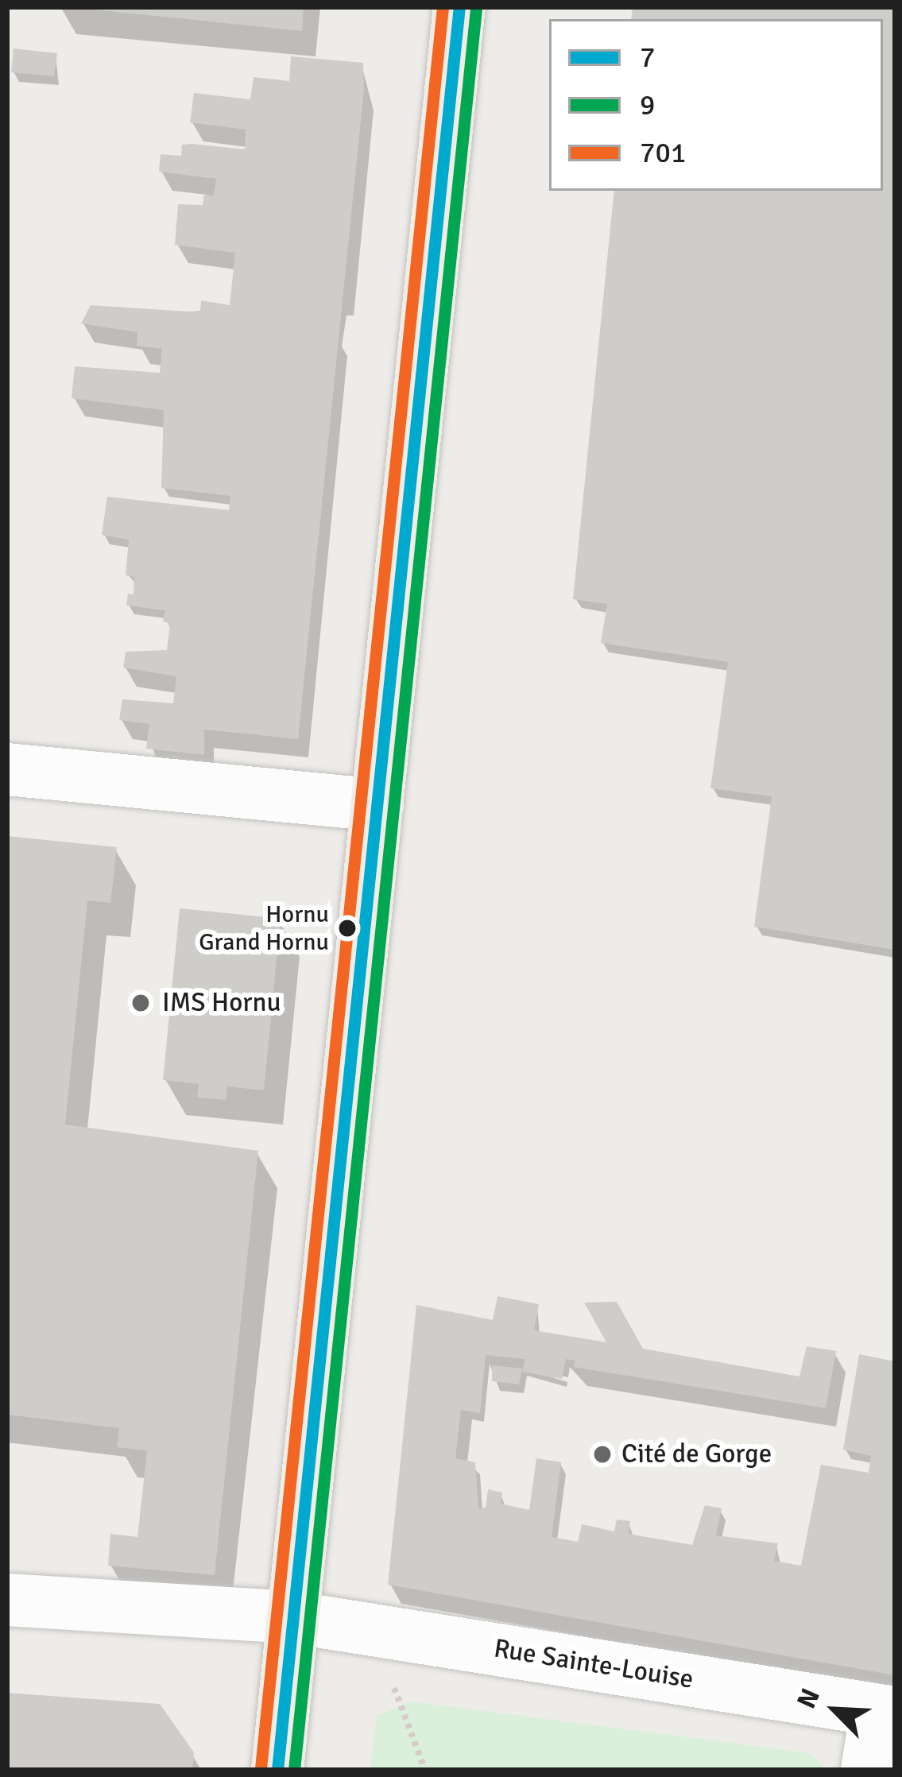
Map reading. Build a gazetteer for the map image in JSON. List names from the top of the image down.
{
  "streets": {
    "street": ["Rue Sainte-Louise"]
  },
  "places": ["Hornu Grand Hornu", "IMS Hornu", "Cité de Gorge"],
  "lines": ["transit line 7", "transit line 701", "transit line 9"],
  "legend": ["7", "9", "701"],
  "north": "top left"
}
